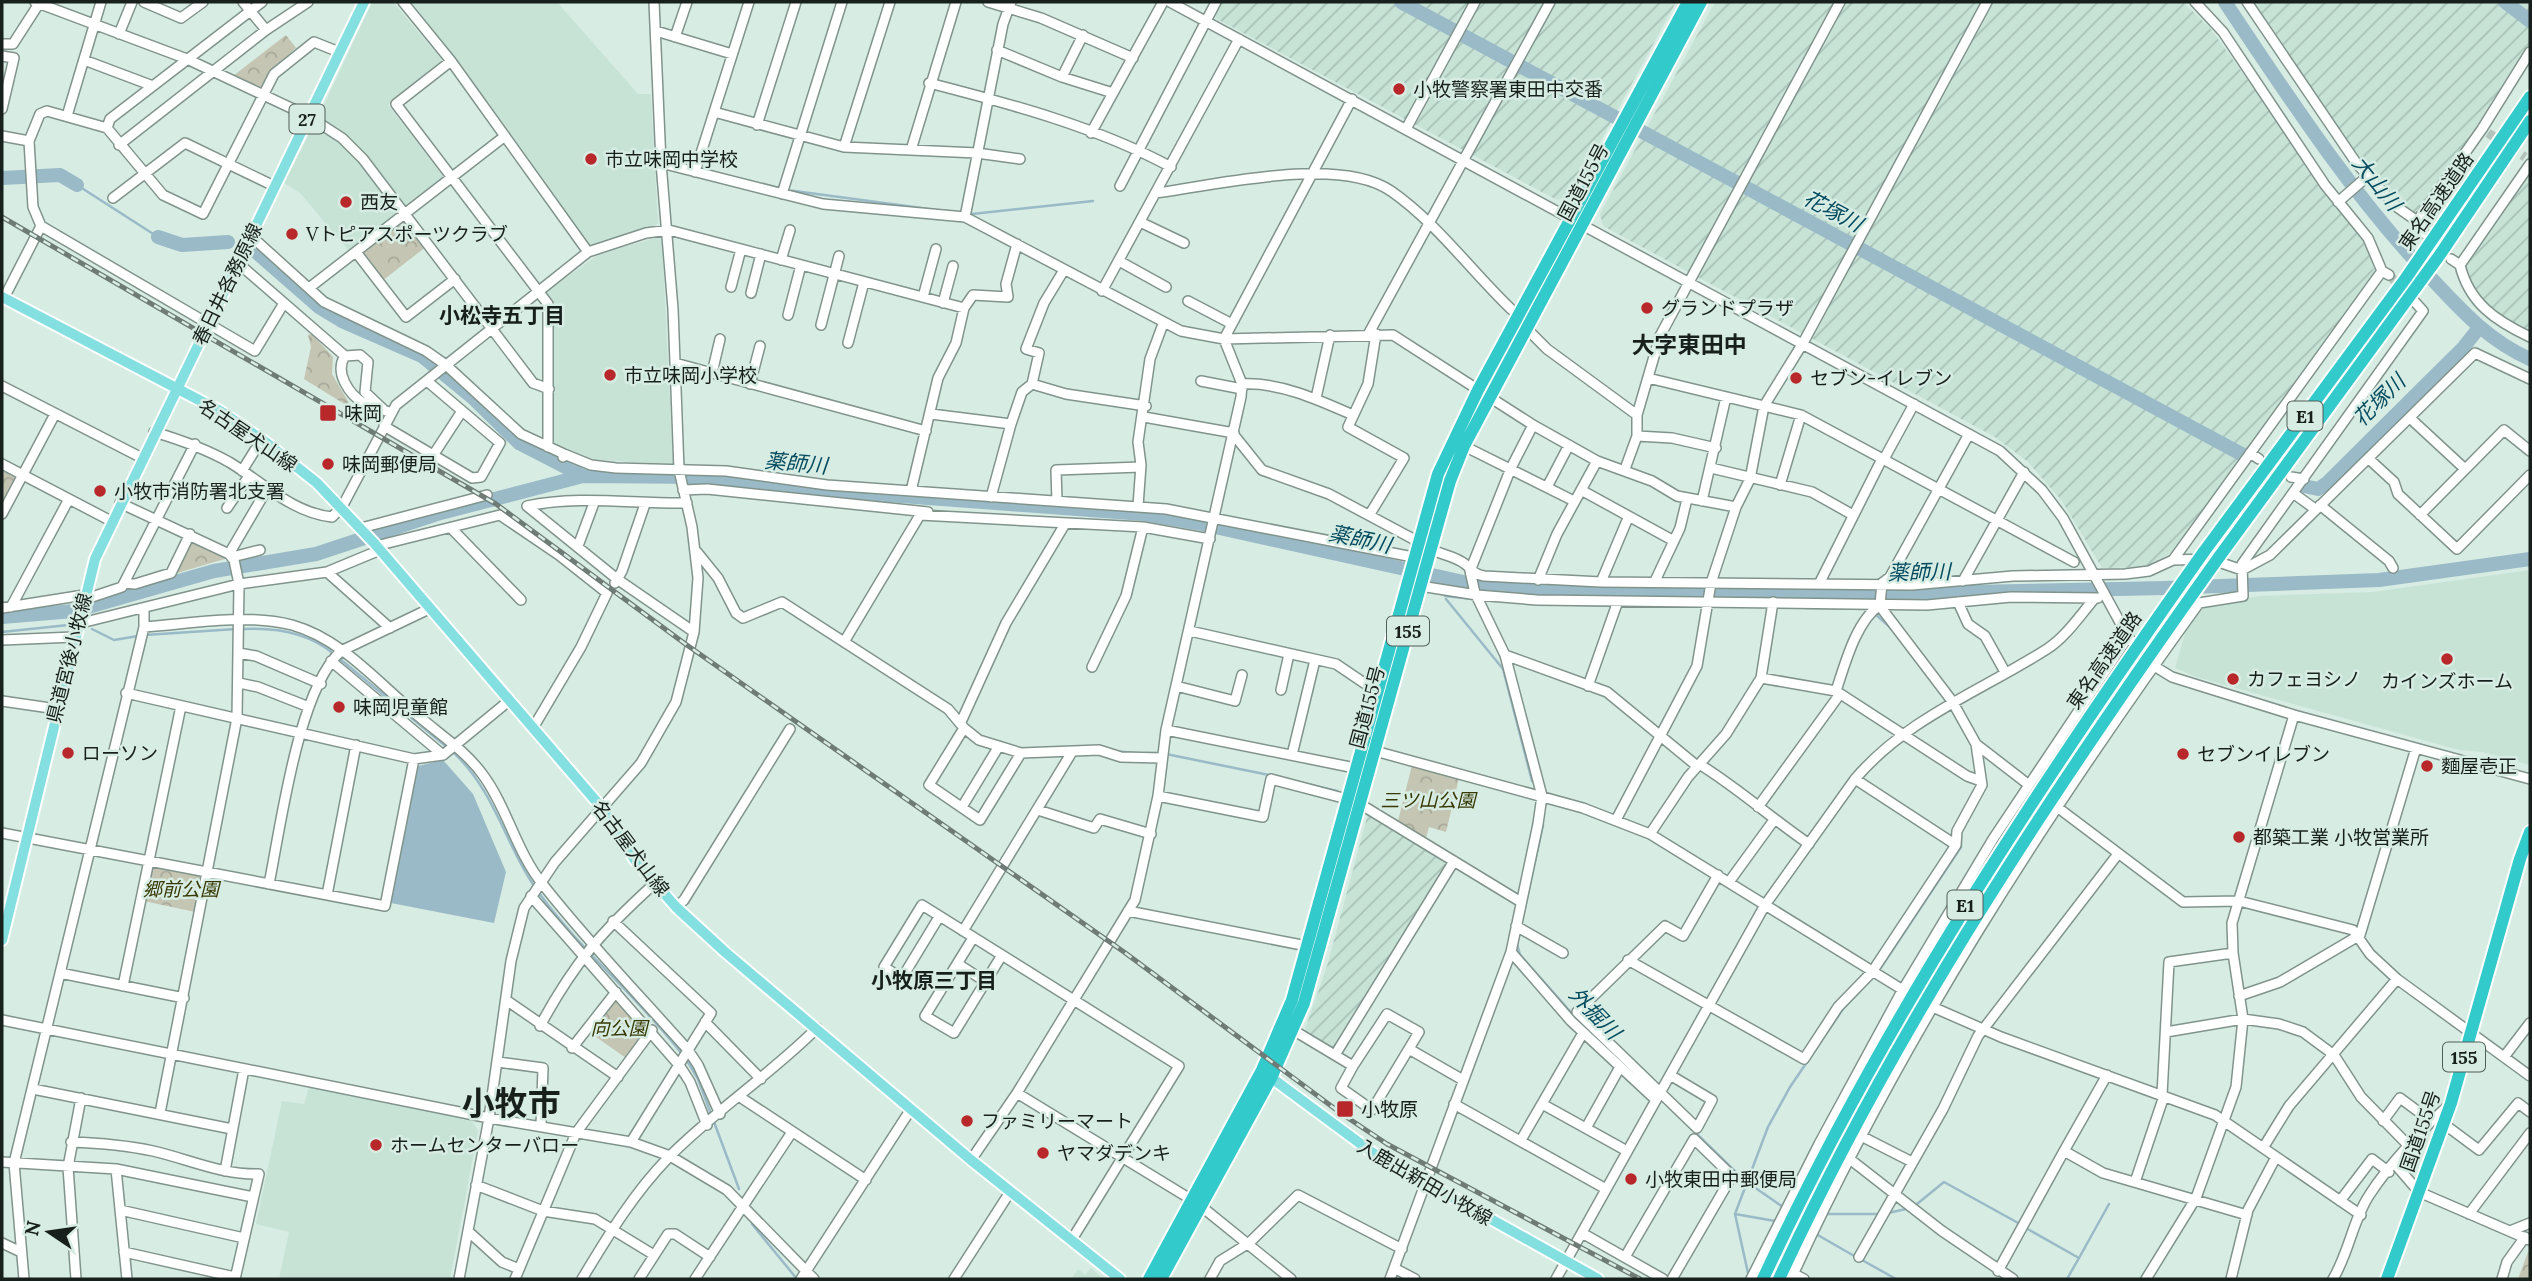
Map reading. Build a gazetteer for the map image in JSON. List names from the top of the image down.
{
  "streets": {
    "highway": [
      "国道155号",
      "東名高速道路",
      "E1",
      "155"
    ],
    "main road": [
      "27",
      "春日井各務原線",
      "名古屋犬山線",
      "県道宮後小牧線",
      "入鹿出新田小牧線"
    ]
  },
  "crossings": [
    ["国道155号", "入鹿出新田小牧線"],
    ["春日井各務原線", "名古屋犬山線"],
    ["春日井各務原線", "県道宮後小牧線"],
    ["名古屋犬山線", "県道宮後小牧線"]
  ],
  "districts": [
    "小松寺五丁目",
    "大字東田中",
    "小牧原三丁目",
    "小牧市"
  ],
  "water": [
    "大山川",
    "花塚川",
    "薬師川",
    "外掘川"
  ],
  "parks": ["三ツ山公園", "郷前公園", "向公園"],
  "places": {
    "other": [
      "小牧警察署東田中交番",
      "市立味岡中学校",
      "西友",
      "Vトピアスポーツクラブ",
      "グランドプラザ",
      "市立味岡小学校",
      "セブン-イレブン",
      "味岡郵便局",
      "小牧市消防署北支署",
      "カインズホーム",
      "カフェヨシノ",
      "味岡児童館",
      "ローソン",
      "セブンイレブン",
      "麵屋壱正",
      "都築工業 小牧営業所",
      "ファミリーマート",
      "ホームセンターバロー",
      "ヤマダデンキ",
      "小牧東田中郵便局"
    ],
    "transit": ["味岡", "小牧原"]
  },
  "north": "left"
}
